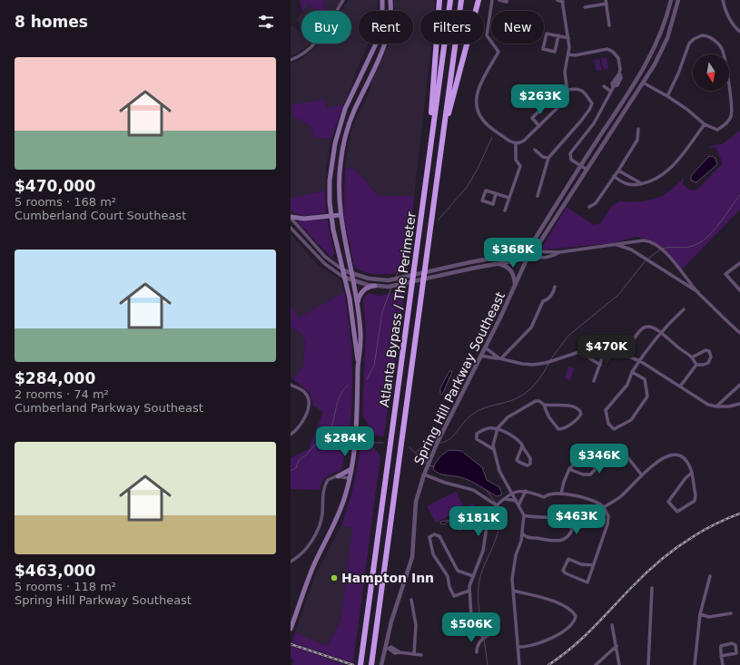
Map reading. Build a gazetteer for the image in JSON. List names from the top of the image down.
{
  "streets": {
    "highway": ["Atlanta Bypass / The Perimeter"],
    "street": ["Spring Hill Parkway Southeast"]
  },
  "places": ["Hampton Inn"],
  "north": "bottom",
  "page": {
    "heading": "8 homes",
    "chip": [
      "Buy",
      "Rent",
      "Filters",
      "New"
    ],
    "list": [
      {
        "name": "$470,000",
        "note": "5 rooms · 168 m² · Cumberland Court Southeast"
      },
      {
        "name": "$284,000",
        "note": "2 rooms · 74 m² · Cumberland Parkway Southeast"
      },
      {
        "name": "$463,000",
        "note": "5 rooms · 118 m² · Spring Hill Parkway Southeast"
      }
    ],
    "price": [
      "$263K",
      "$368K",
      "$470K",
      "$284K",
      "$346K",
      "$463K",
      "$181K",
      "$506K"
    ]
  }
}
